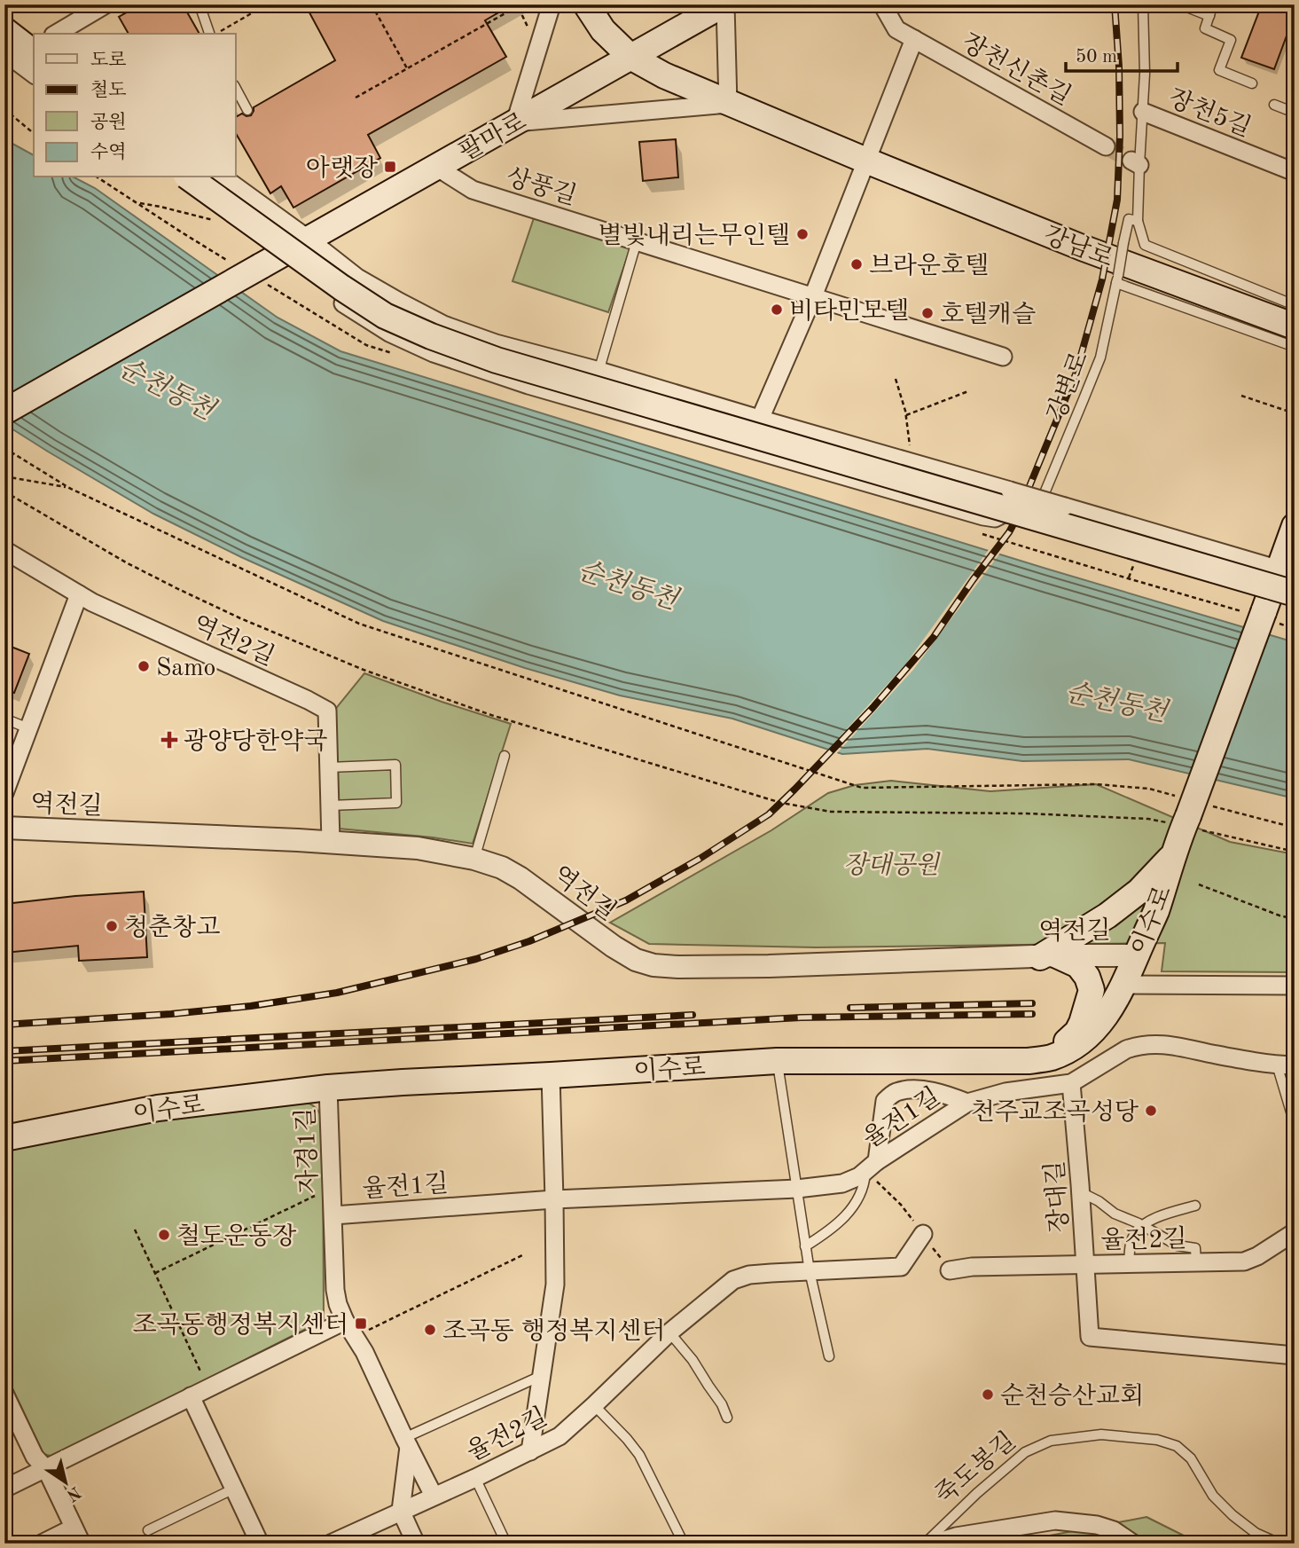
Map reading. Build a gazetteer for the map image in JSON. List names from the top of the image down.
{
  "streets": {
    "main road": ["팔마로", "강남로", "이수로"],
    "street": [
      "장천신촌길",
      "장천5길",
      "상풍길",
      "역전2길",
      "역전길",
      "율전1길",
      "자경1길",
      "장대길",
      "율전2길",
      "죽도봉길"
    ],
    "lane": ["강변로"]
  },
  "crossings": [
    ["장천5길", "강변로"],
    ["팔마로", "상풍길"],
    ["팔마로", "강남로"],
    ["역전2길", "역전길"],
    ["역전길", "이수로"],
    ["이수로", "자경1길"],
    ["율전1길", "자경1길"],
    ["율전1길", "장대길"],
    ["자경1길", "율전2길"],
    ["장대길", "율전2길"]
  ],
  "water": ["순천동천"],
  "parks": ["장대공원"],
  "places": {
    "transit": ["아랫장", "조곡동행정복지센터"],
    "other": [
      "별빛내리는무인텔",
      "브라운호텔",
      "비타민모텔",
      "호텔캐슬",
      "Samo",
      "청춘창고",
      "천주교조곡성당",
      "철도운동장",
      "조곡동 행정복지센터",
      "순천승산교회"
    ],
    "health": ["광양당한약국"]
  },
  "legend": [
    "도로",
    "철도",
    "공원",
    "수역"
  ],
  "scale_bar": "50 m",
  "north": "bottom right"
}
